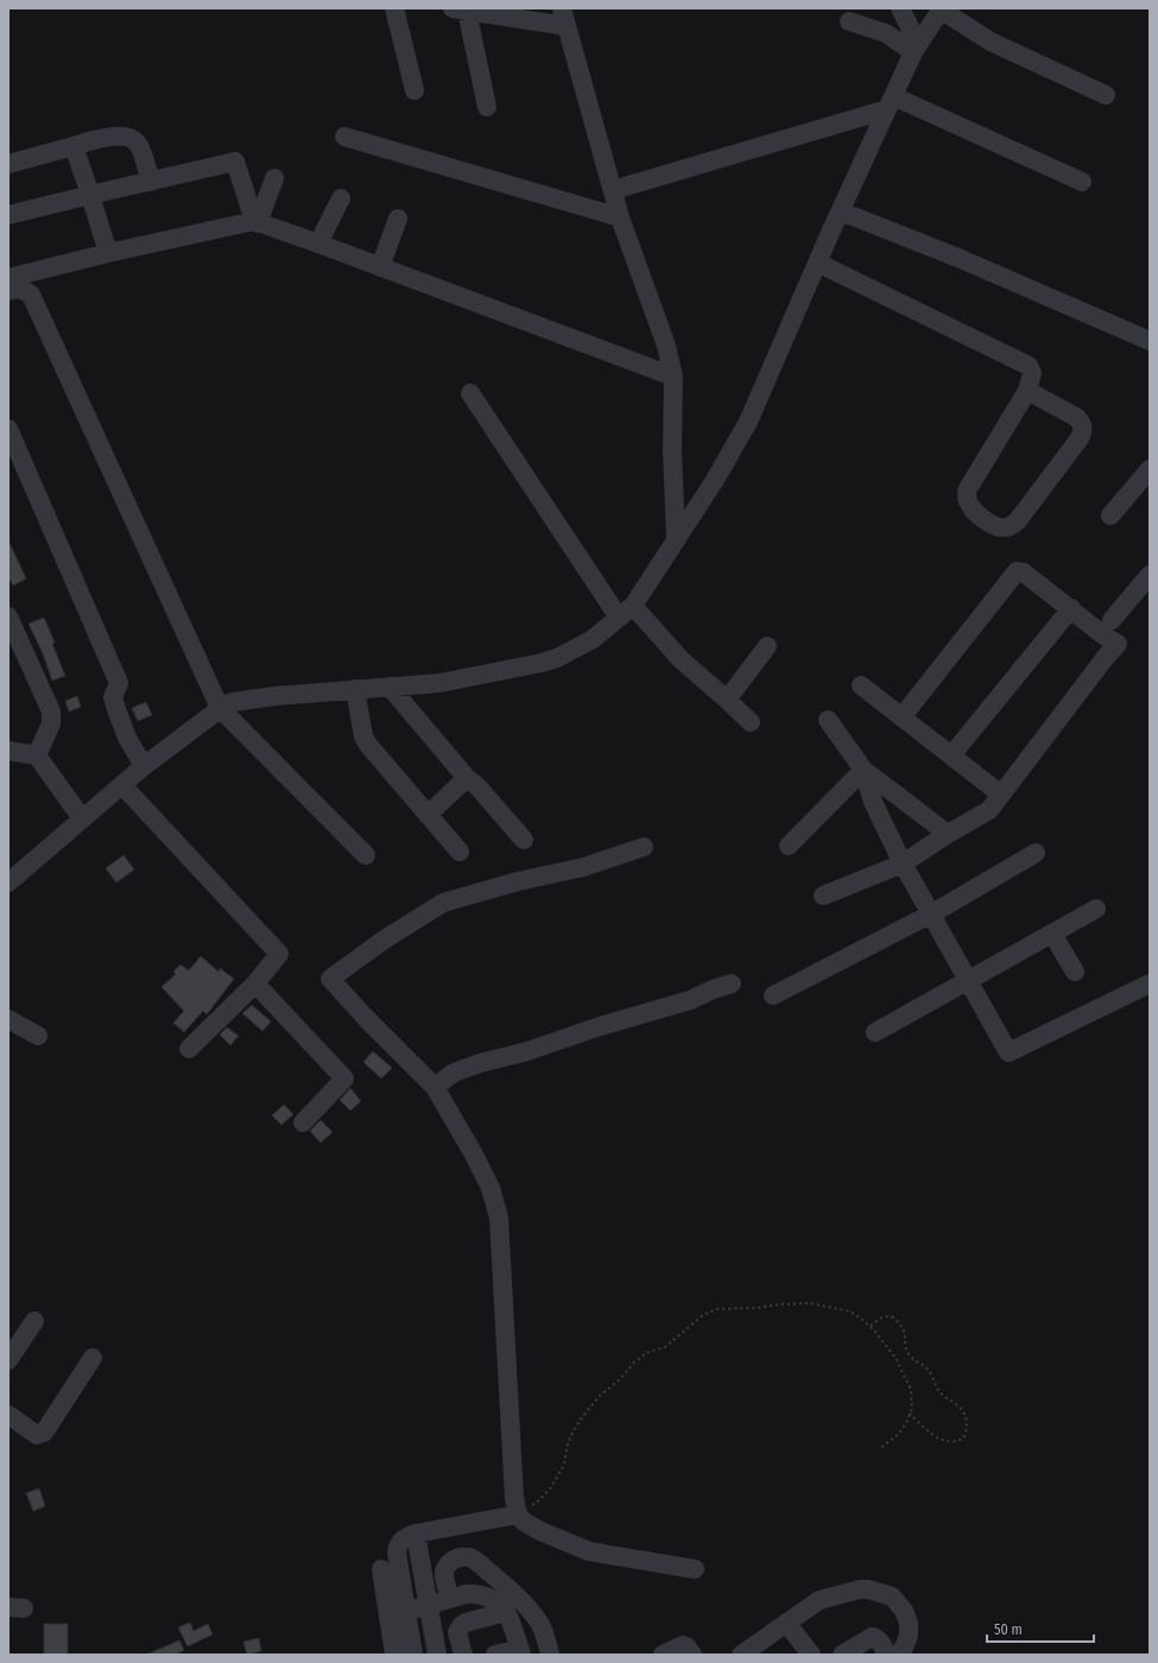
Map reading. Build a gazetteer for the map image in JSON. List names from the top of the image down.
{
  "scale_bar": "50 m"
}
